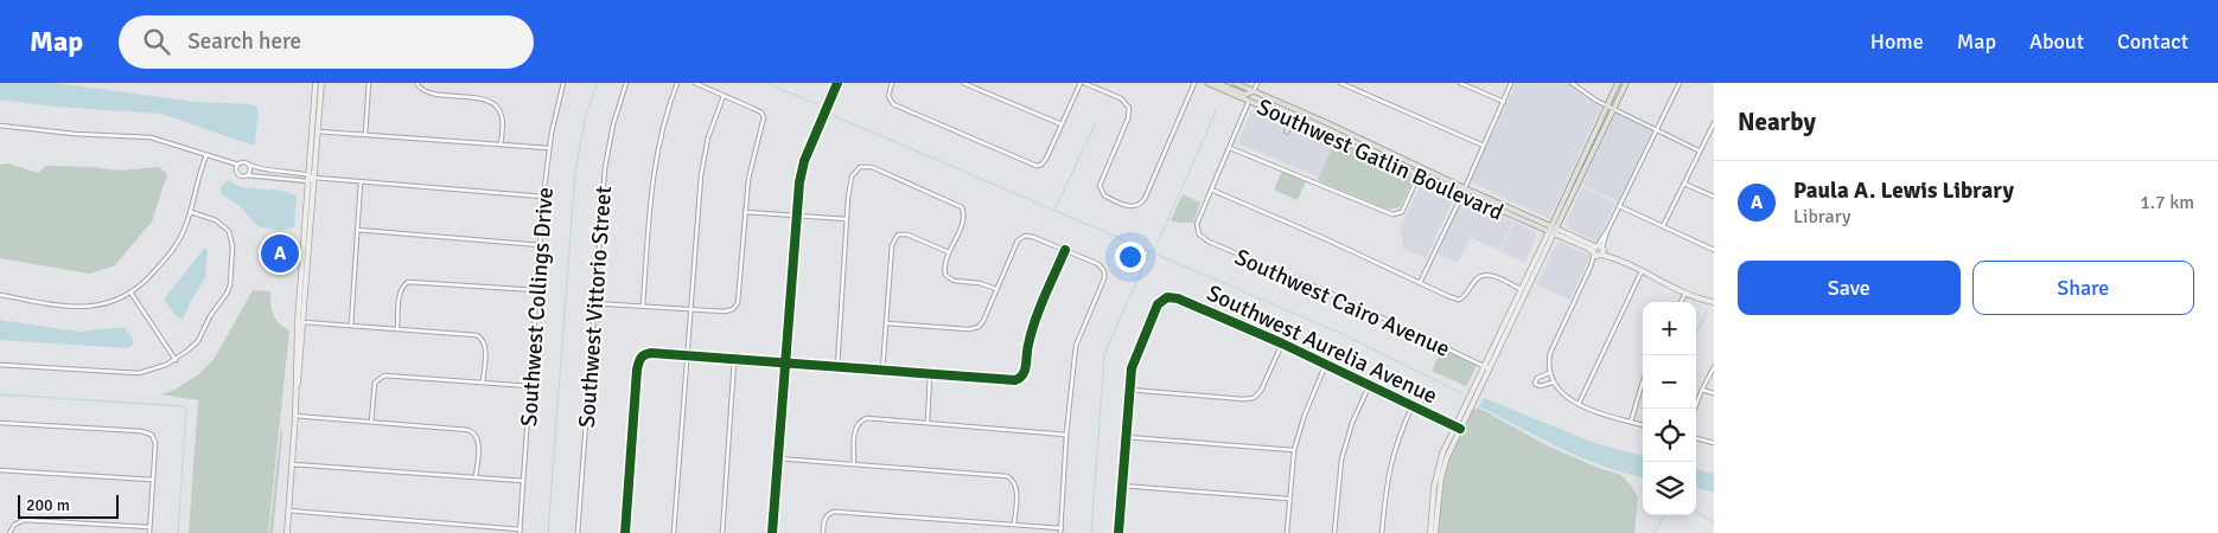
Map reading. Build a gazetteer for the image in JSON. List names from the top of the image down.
{
  "streets": {
    "main road": ["Southwest Gatlin Boulevard"],
    "street": [
      "Southwest Cairo Avenue",
      "Southwest Collings Drive",
      "Southwest Vittorio Street",
      "Southwest Aurelia Avenue"
    ]
  },
  "scale_bar": "200 m",
  "page": {
    "header": "Map",
    "search": "Search here",
    "nav": [
      "Home",
      "Map",
      "About",
      "Contact"
    ],
    "heading": "Nearby",
    "list": [
      {
        "mark": "A",
        "name": "Paula A. Lewis Library",
        "note": "Library",
        "value": "1.7 km"
      }
    ],
    "pins": "A",
    "buttons": ["Save", "Share"],
    "map_buttons": ["+", "−"],
    "scale": "200 m"
  }
}
